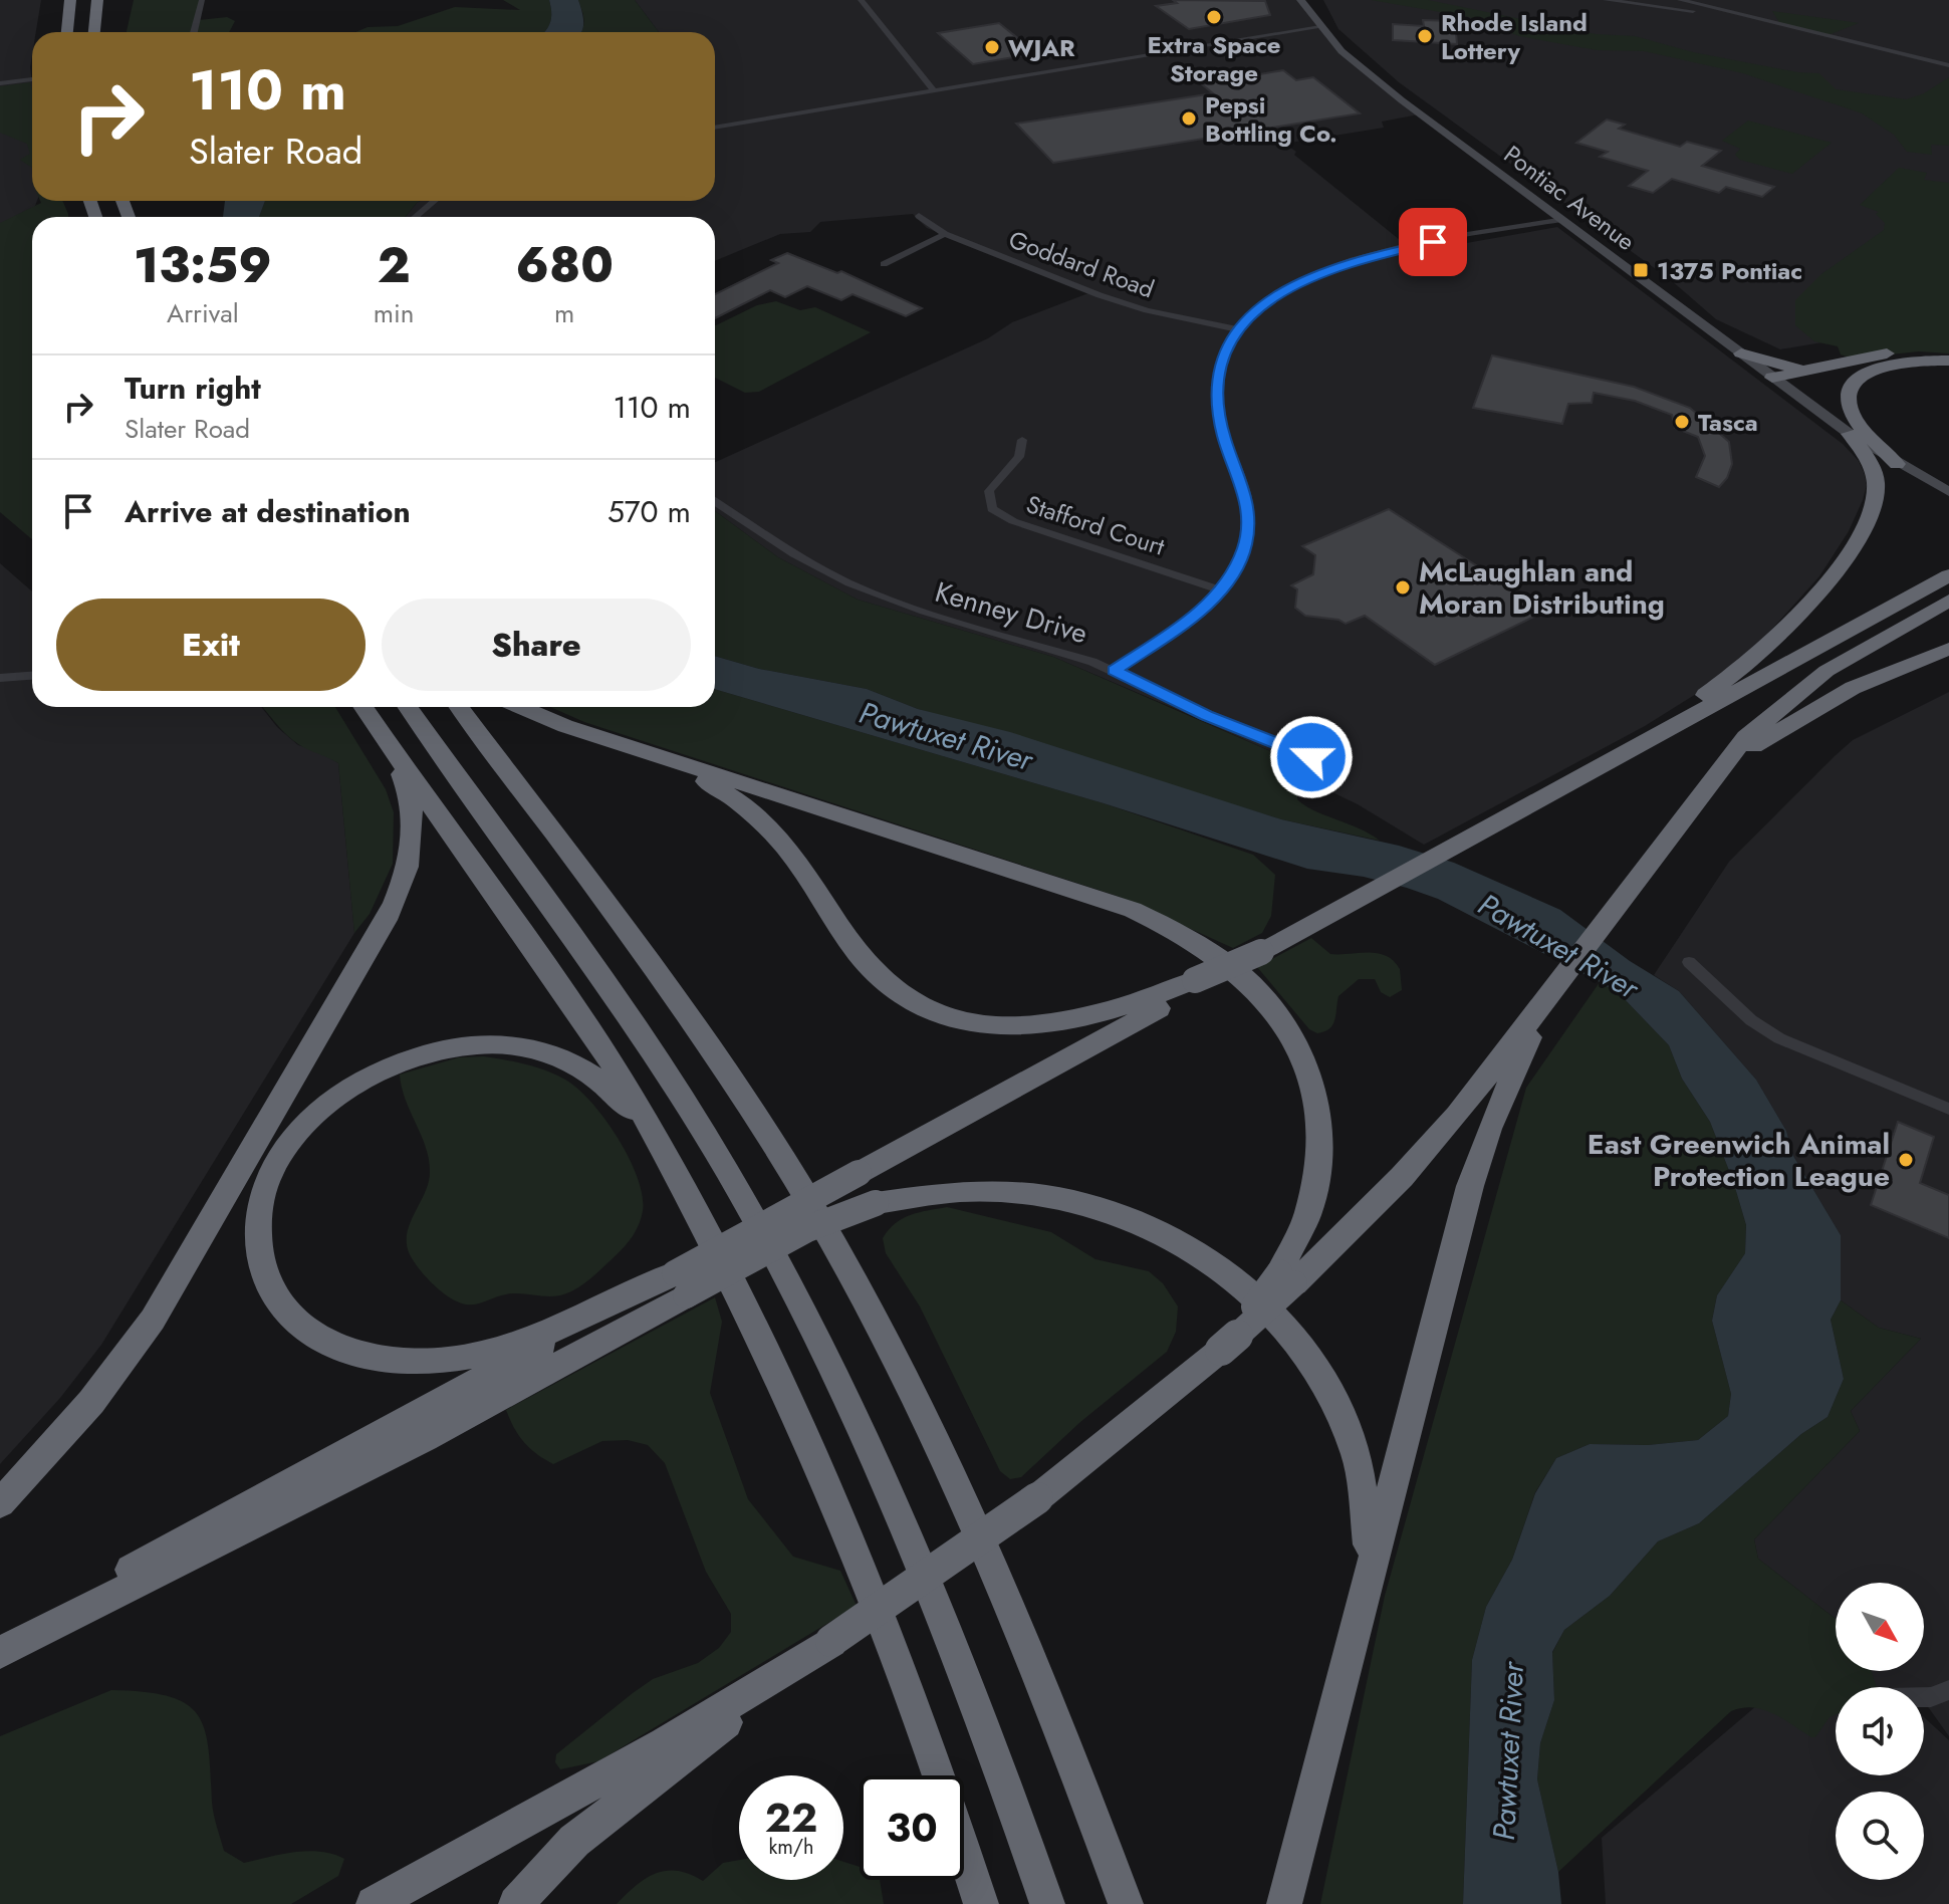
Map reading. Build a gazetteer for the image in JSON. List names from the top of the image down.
{
  "streets": {
    "main road": ["Pontiac Avenue"],
    "street": ["Goddard Road", "Stafford Court", "Kenney Drive"]
  },
  "water": ["Pawtuxet River"],
  "places": {
    "other": [
      "Extra Space Storage",
      "Rhode Island Lottery",
      "WJAR",
      "Pepsi Bottling Co.",
      "Tasca",
      "McLaughlan and Moran Distributing",
      "East Greenwich Animal Protection League"
    ],
    "transit": ["1375 Pontiac"]
  },
  "north": "bottom right",
  "page": {
    "turn": ["110 m", "Slater Road"],
    "eta": [
      "13:59",
      "Arrival",
      "2",
      "min",
      "680",
      "m"
    ],
    "list": [
      {
        "name": "Turn right",
        "note": "Slater Road",
        "value": "110 m"
      },
      {
        "name": "Arrive at destination",
        "value": "570 m"
      }
    ],
    "buttons": ["Exit", "Share"],
    "speed": "22 km/h",
    "limit": "30"
  }
}
